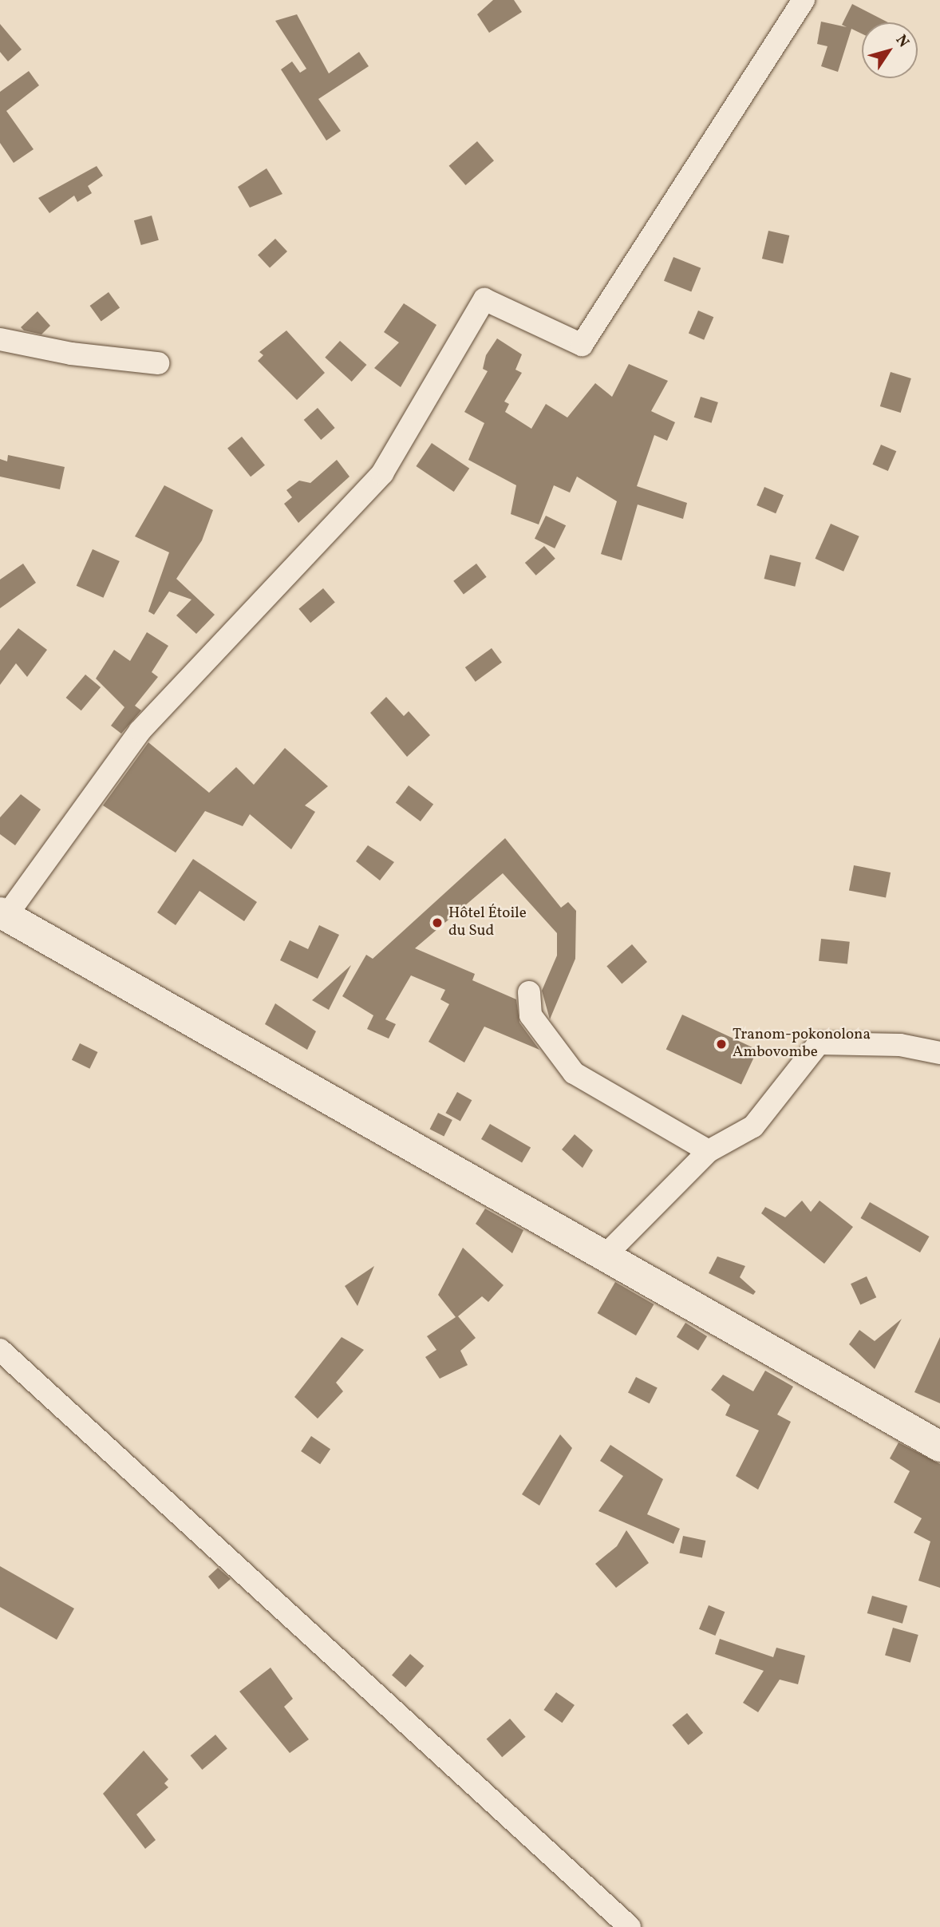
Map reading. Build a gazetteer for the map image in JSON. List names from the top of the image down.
{
  "places": ["Hôtel Étoile du Sud", "Tranom-pokonolona Ambovombe"],
  "north": "top right"
}
